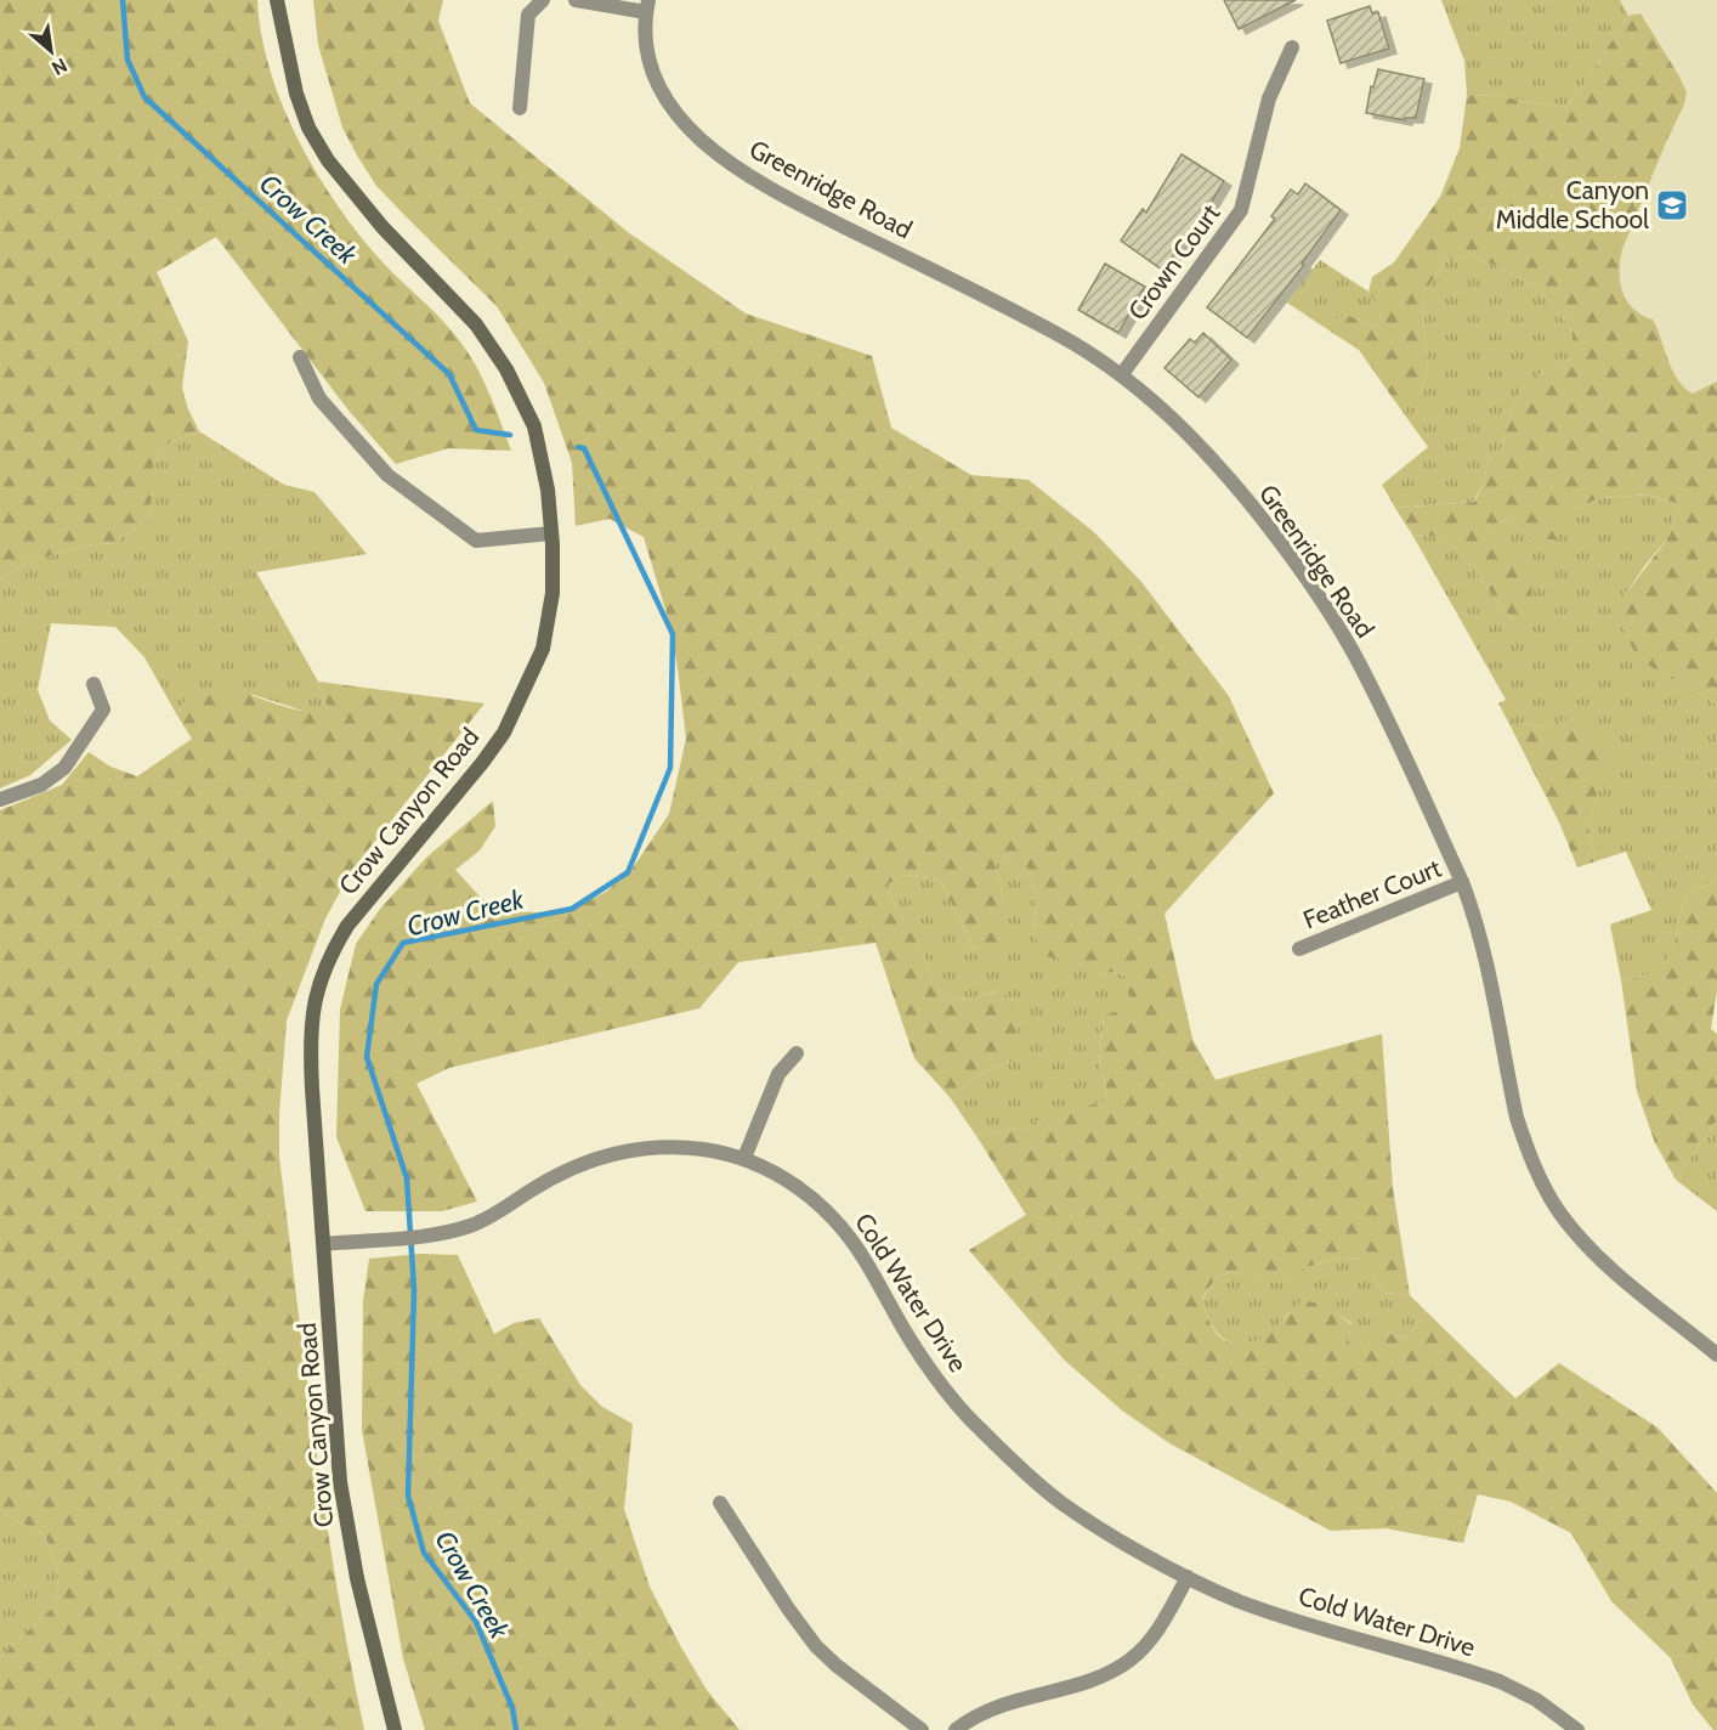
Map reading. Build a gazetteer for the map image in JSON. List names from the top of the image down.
{
  "streets": {
    "main road": ["Crow Canyon Road"],
    "street": [
      "Greenridge Road",
      "Crown Court",
      "Feather Court",
      "Cold Water Drive"
    ]
  },
  "crossings": [
    ["Greenridge Road", "Crown Court"],
    ["Greenridge Road", "Feather Court"],
    ["Crow Canyon Road", "Cold Water Drive"]
  ],
  "water": ["Crow Creek"],
  "places": {
    "school or university": ["Canyon Middle School"]
  },
  "north": "bottom right"
}
